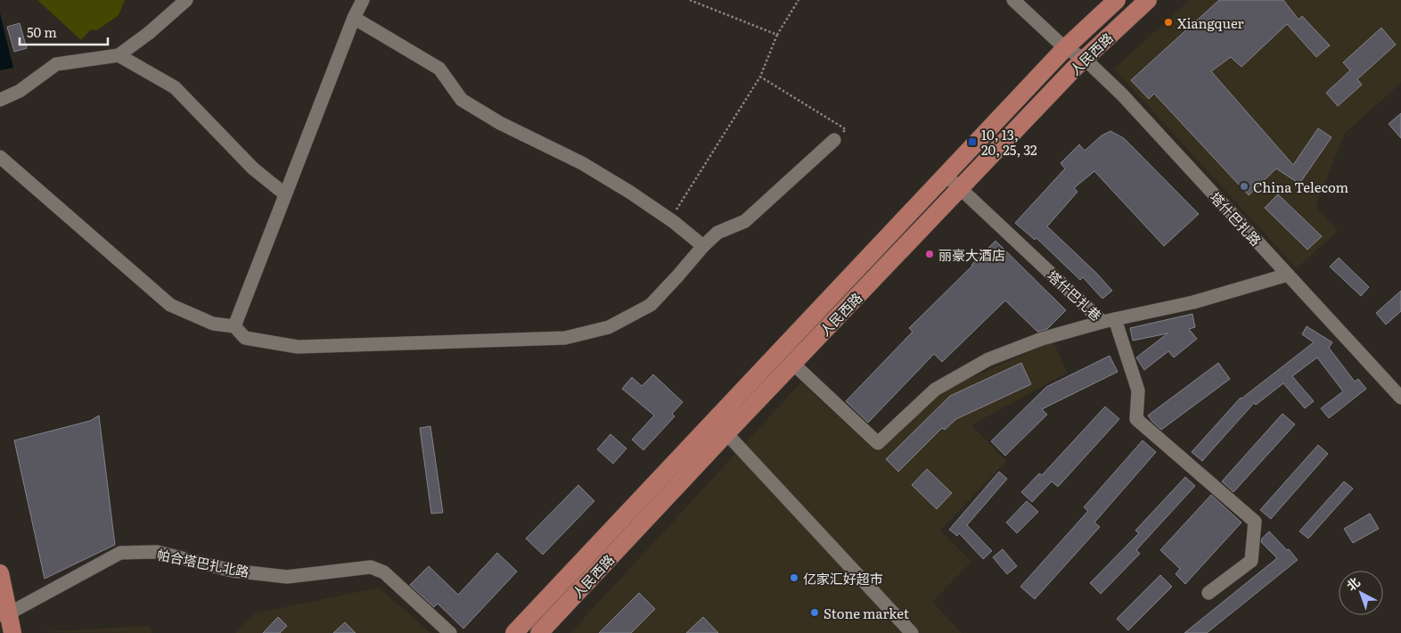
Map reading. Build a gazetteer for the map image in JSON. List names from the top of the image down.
{
  "streets": {
    "main road": ["人民西路"],
    "street": ["塔什巴扎路", "塔什巴扎巷", "帕合塔巴扎北路"]
  },
  "crossings": [
    ["人民西路", "塔什巴扎路"],
    ["人民西路", "塔什巴扎巷"],
    ["塔什巴扎路", "塔什巴扎巷"]
  ],
  "places": {
    "other": [
      "Xiangquer",
      "China Telecom",
      "丽豪大酒店",
      "亿家汇好超市",
      "Stone market"
    ],
    "transit": ["10, 13, 20, 25, 32"]
  },
  "scale_bar": "50 m",
  "north": "top left"
}
